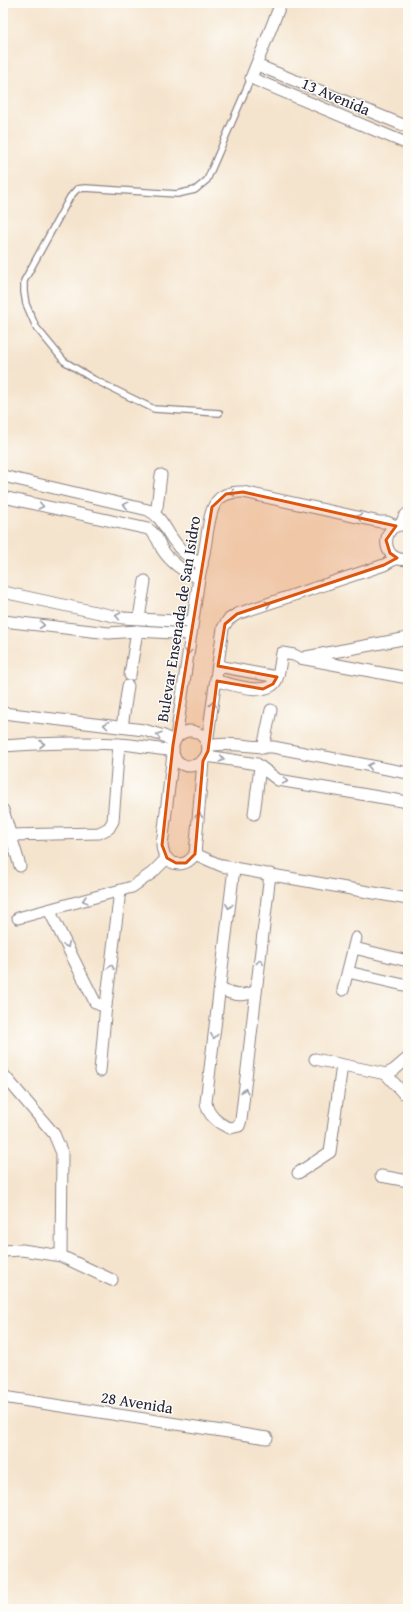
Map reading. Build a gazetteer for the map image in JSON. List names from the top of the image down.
{
  "streets": {
    "street": ["13 Avenida", "Bulevar Ensenada de San Isidro", "28 Avenida"]
  }
}
